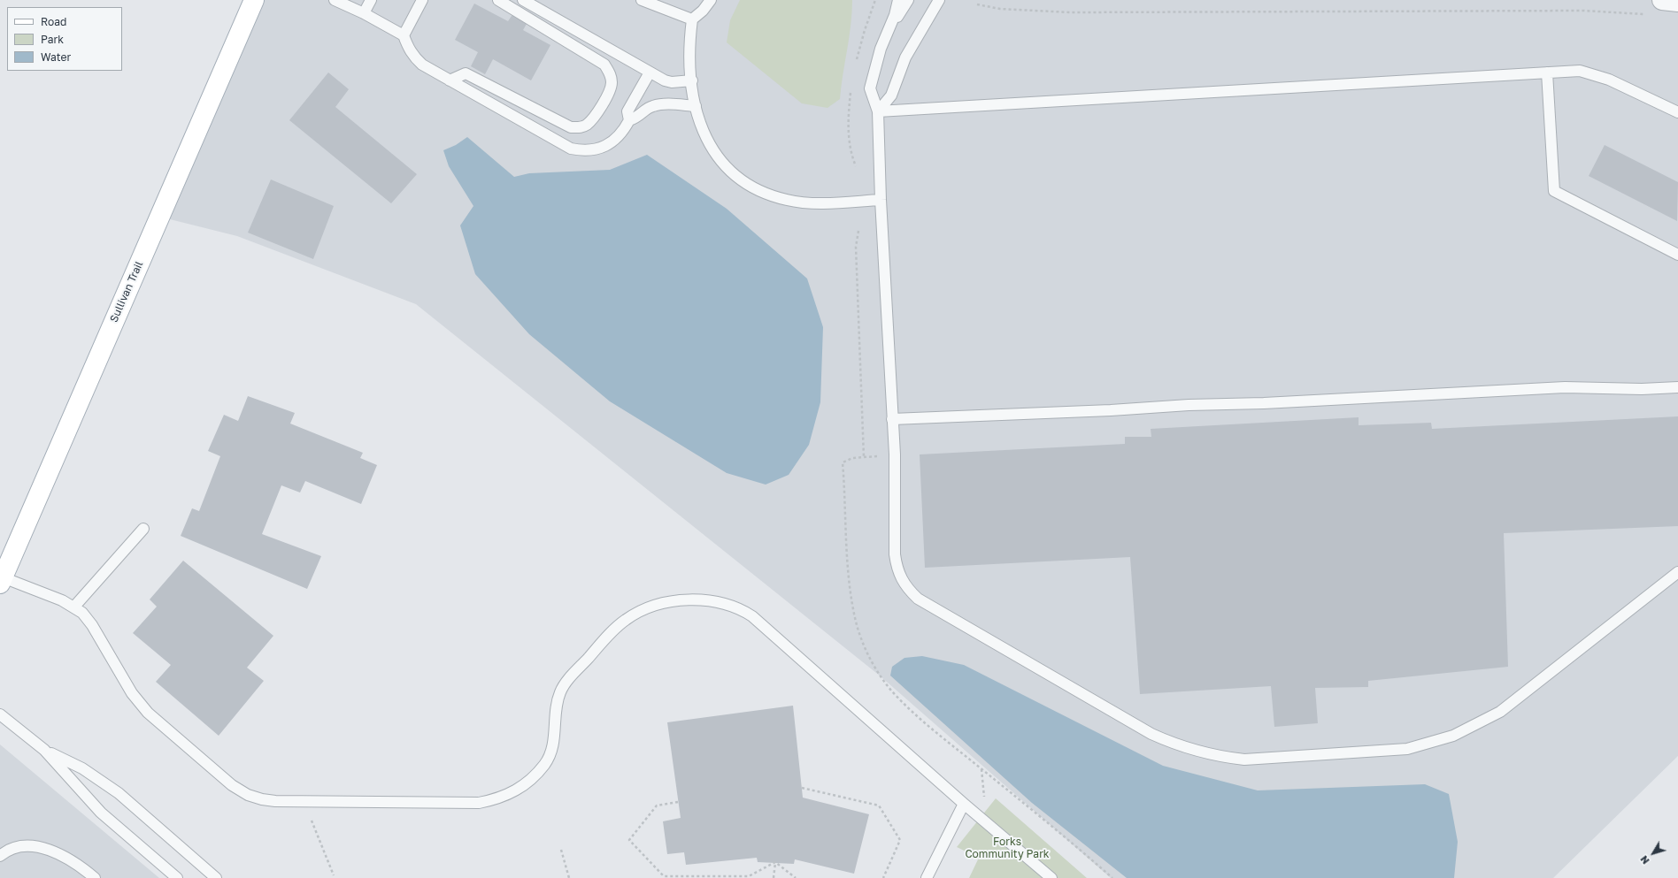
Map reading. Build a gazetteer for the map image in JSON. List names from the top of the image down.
{
  "streets": {
    "main road": ["Sullivan Trail"]
  },
  "parks": ["Forks Community Park"],
  "legend": ["Road", "Park", "Water"],
  "north": "bottom left"
}
